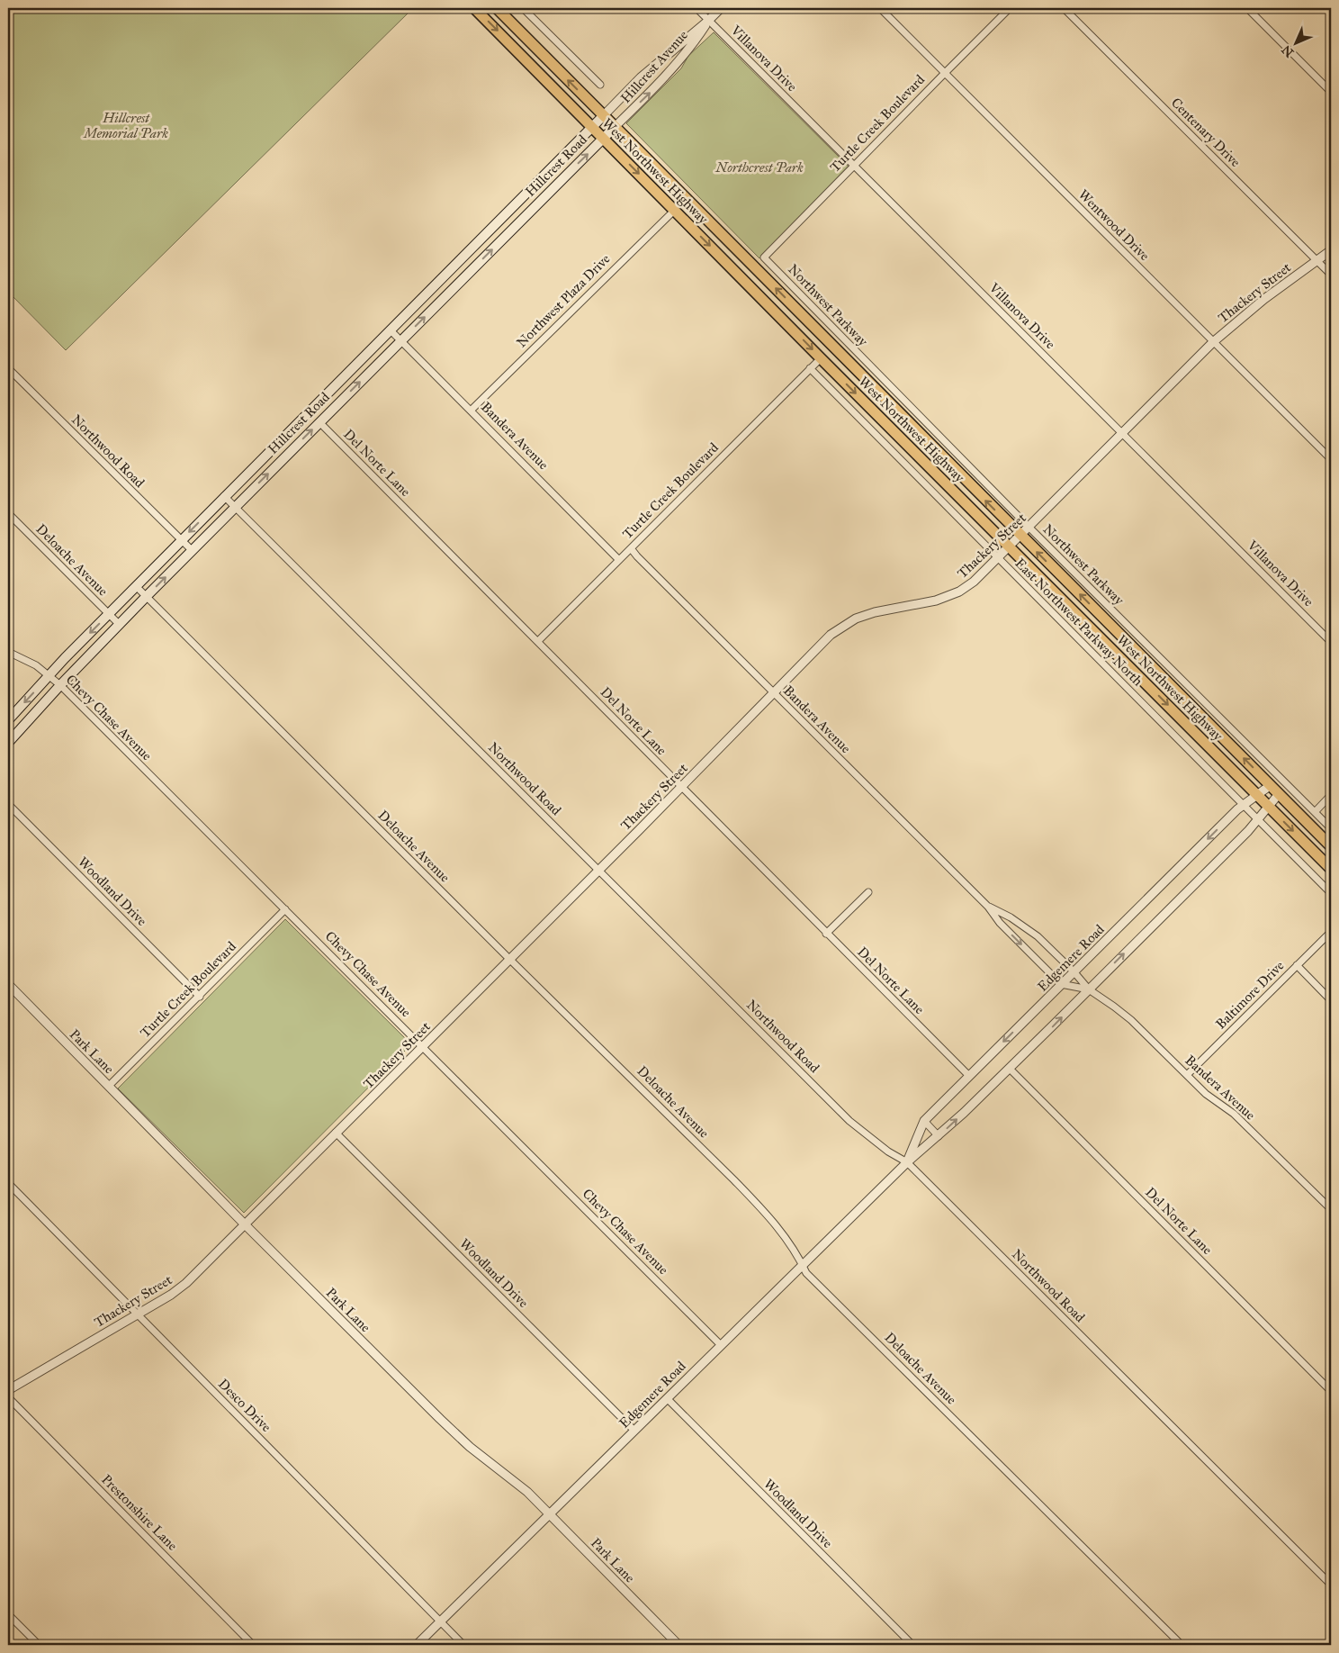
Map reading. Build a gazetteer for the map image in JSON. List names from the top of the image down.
{
  "streets": {
    "main road": ["Hillcrest Road", "West Northwest Highway"],
    "street": [
      "Villanova Drive",
      "Hillcrest Avenue",
      "Turtle Creek Boulevard",
      "Centenary Drive",
      "Wentwood Drive",
      "Thackery Street",
      "Northwest Plaza Drive",
      "Northwest Parkway",
      "Bandera Avenue",
      "Northwood Road",
      "Del Norte Lane",
      "Deloache Avenue",
      "East Northwest Parkway North",
      "Chevy Chase Avenue",
      "Woodland Drive",
      "Edgemere Road",
      "Baltimore Drive",
      "Park Lane",
      "Desco Drive",
      "Prestonshire Lane"
    ]
  },
  "crossings": [
    ["Villanova Drive", "Hillcrest Avenue"],
    ["Villanova Drive", "Turtle Creek Boulevard"],
    ["Villanova Drive", "Thackery Street"],
    ["Hillcrest Avenue", "Hillcrest Road"],
    ["Hillcrest Avenue", "West Northwest Highway"],
    ["Turtle Creek Boulevard", "West Northwest Highway"],
    ["Turtle Creek Boulevard", "Wentwood Drive"],
    ["Turtle Creek Boulevard", "Northwest Parkway"],
    ["Turtle Creek Boulevard", "Bandera Avenue"],
    ["Turtle Creek Boulevard", "Del Norte Lane"],
    ["Turtle Creek Boulevard", "East Northwest Parkway North"],
    ["Turtle Creek Boulevard", "Chevy Chase Avenue"],
    ["Turtle Creek Boulevard", "Woodland Drive"],
    ["Turtle Creek Boulevard", "Park Lane"],
    ["Centenary Drive", "Thackery Street"],
    ["Hillcrest Road", "West Northwest Highway"],
    ["Hillcrest Road", "Bandera Avenue"],
    ["Hillcrest Road", "Northwood Road"],
    ["Hillcrest Road", "Del Norte Lane"],
    ["Hillcrest Road", "Deloache Avenue"],
    ["Hillcrest Road", "Chevy Chase Avenue"],
    ["West Northwest Highway", "Thackery Street"],
    ["West Northwest Highway", "Northwest Plaza Drive"],
    ["West Northwest Highway", "Edgemere Road"],
    ["Wentwood Drive", "Thackery Street"],
    ["Thackery Street", "Northwest Parkway"],
    ["Thackery Street", "Bandera Avenue"],
    ["Thackery Street", "Northwood Road"],
    ["Thackery Street", "Del Norte Lane"],
    ["Thackery Street", "Deloache Avenue"],
    ["Thackery Street", "East Northwest Parkway North"],
    ["Thackery Street", "Chevy Chase Avenue"],
    ["Thackery Street", "Woodland Drive"],
    ["Thackery Street", "Park Lane"],
    ["Thackery Street", "Desco Drive"],
    ["Northwest Plaza Drive", "Bandera Avenue"],
    ["Bandera Avenue", "Edgemere Road"],
    ["Bandera Avenue", "Baltimore Drive"],
    ["Northwood Road", "Edgemere Road"],
    ["Del Norte Lane", "Edgemere Road"],
    ["Deloache Avenue", "Edgemere Road"],
    ["East Northwest Parkway North", "Edgemere Road"],
    ["Chevy Chase Avenue", "Edgemere Road"],
    ["Woodland Drive", "Edgemere Road"],
    ["Edgemere Road", "Park Lane"],
    ["Edgemere Road", "Desco Drive"]
  ],
  "parks": ["Hillcrest Memorial Park", "Northcrest Park"],
  "north": "bottom left"
}
